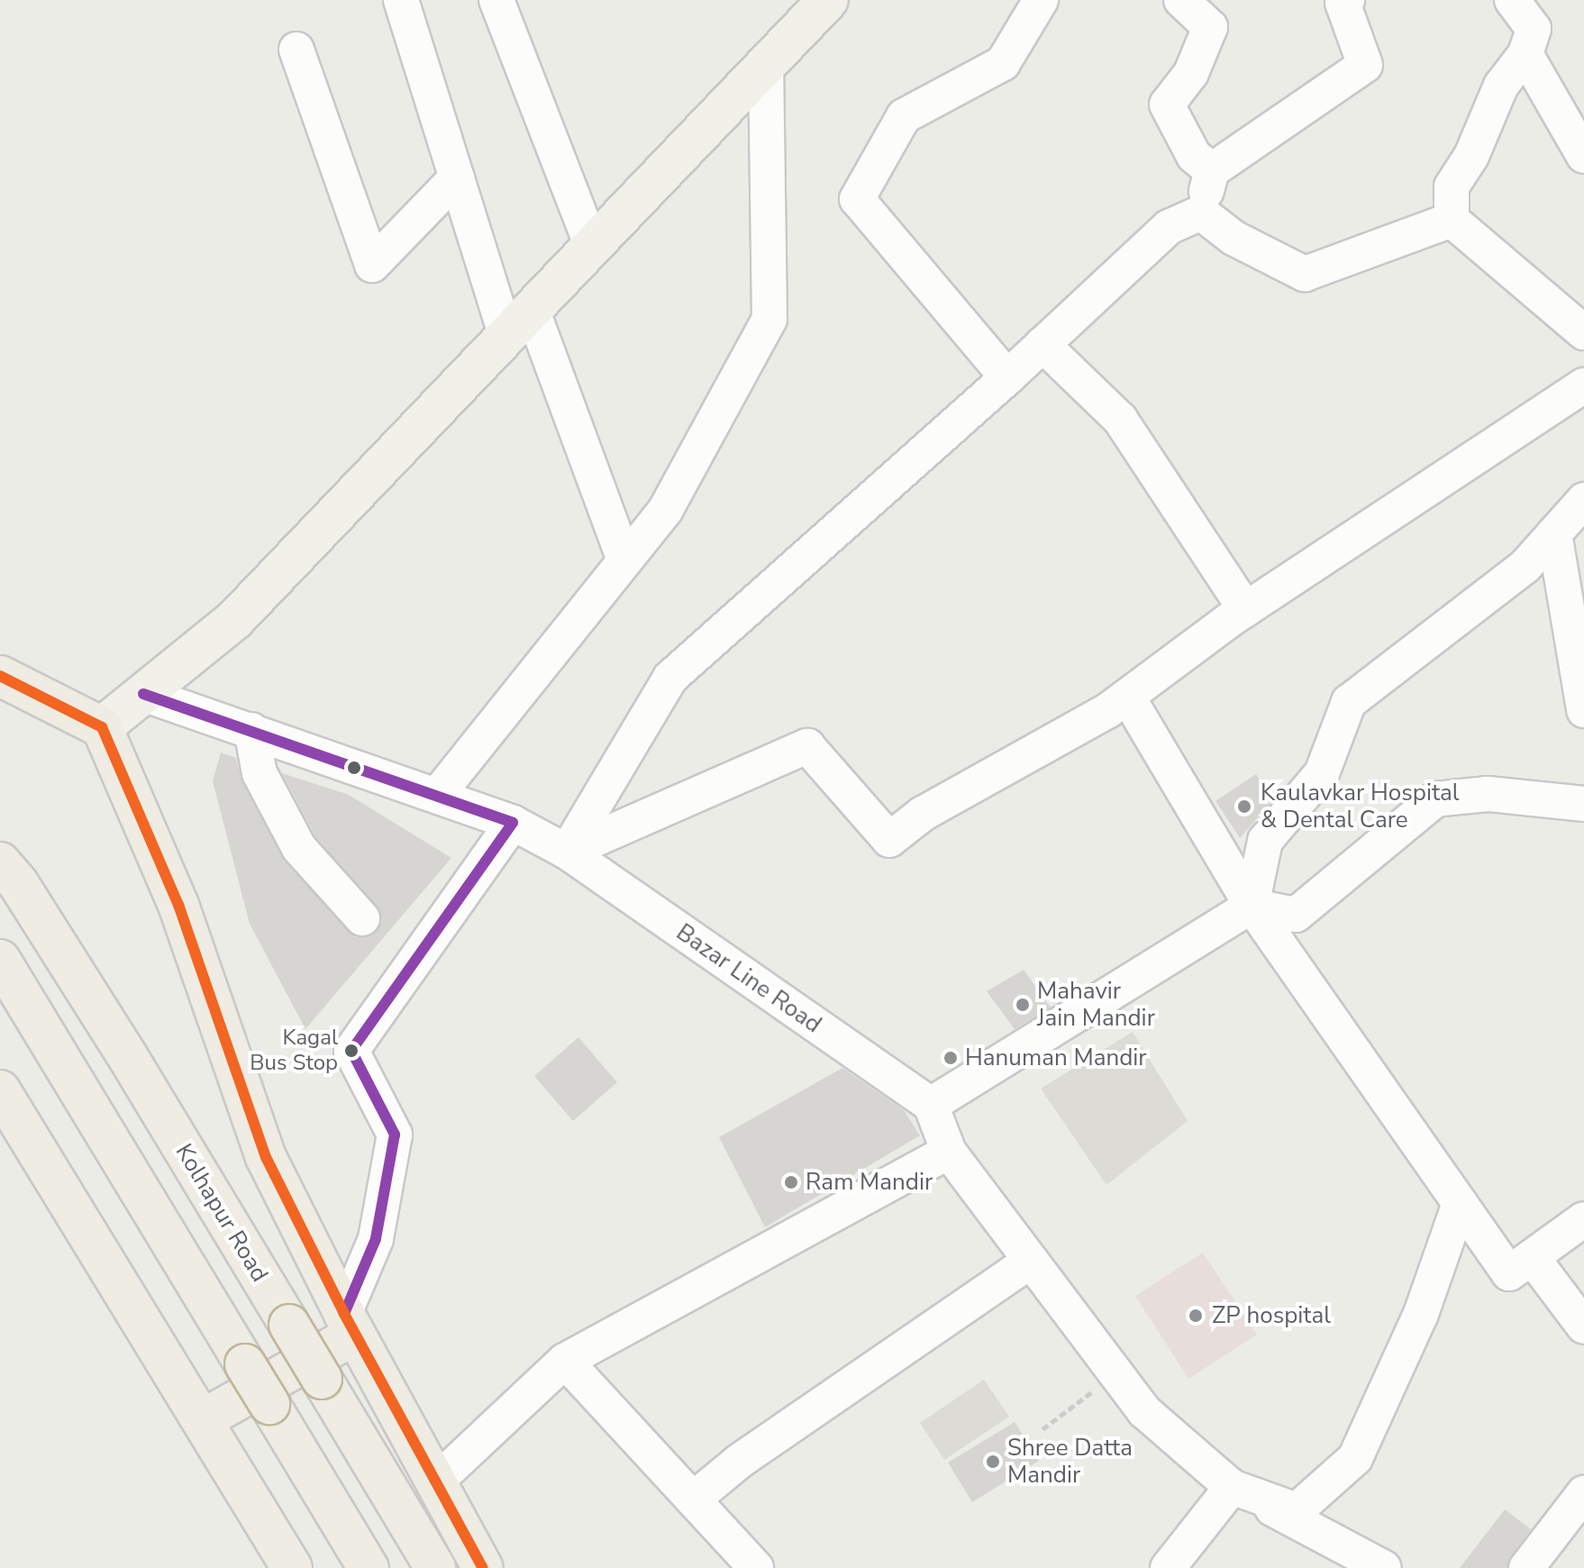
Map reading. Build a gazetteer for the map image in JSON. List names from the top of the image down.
{
  "streets": {
    "highway": ["Kolhapur Road"],
    "street": ["Bazar Line Road"]
  },
  "places": [
    "Kaulavkar Hospital & Dental Care",
    "Mahavir Jain Mandir",
    "Kagal Bus Stop",
    "Hanuman Mandir",
    "Ram Mandir",
    "ZP hospital",
    "Shree Datta Mandir"
  ]
}
